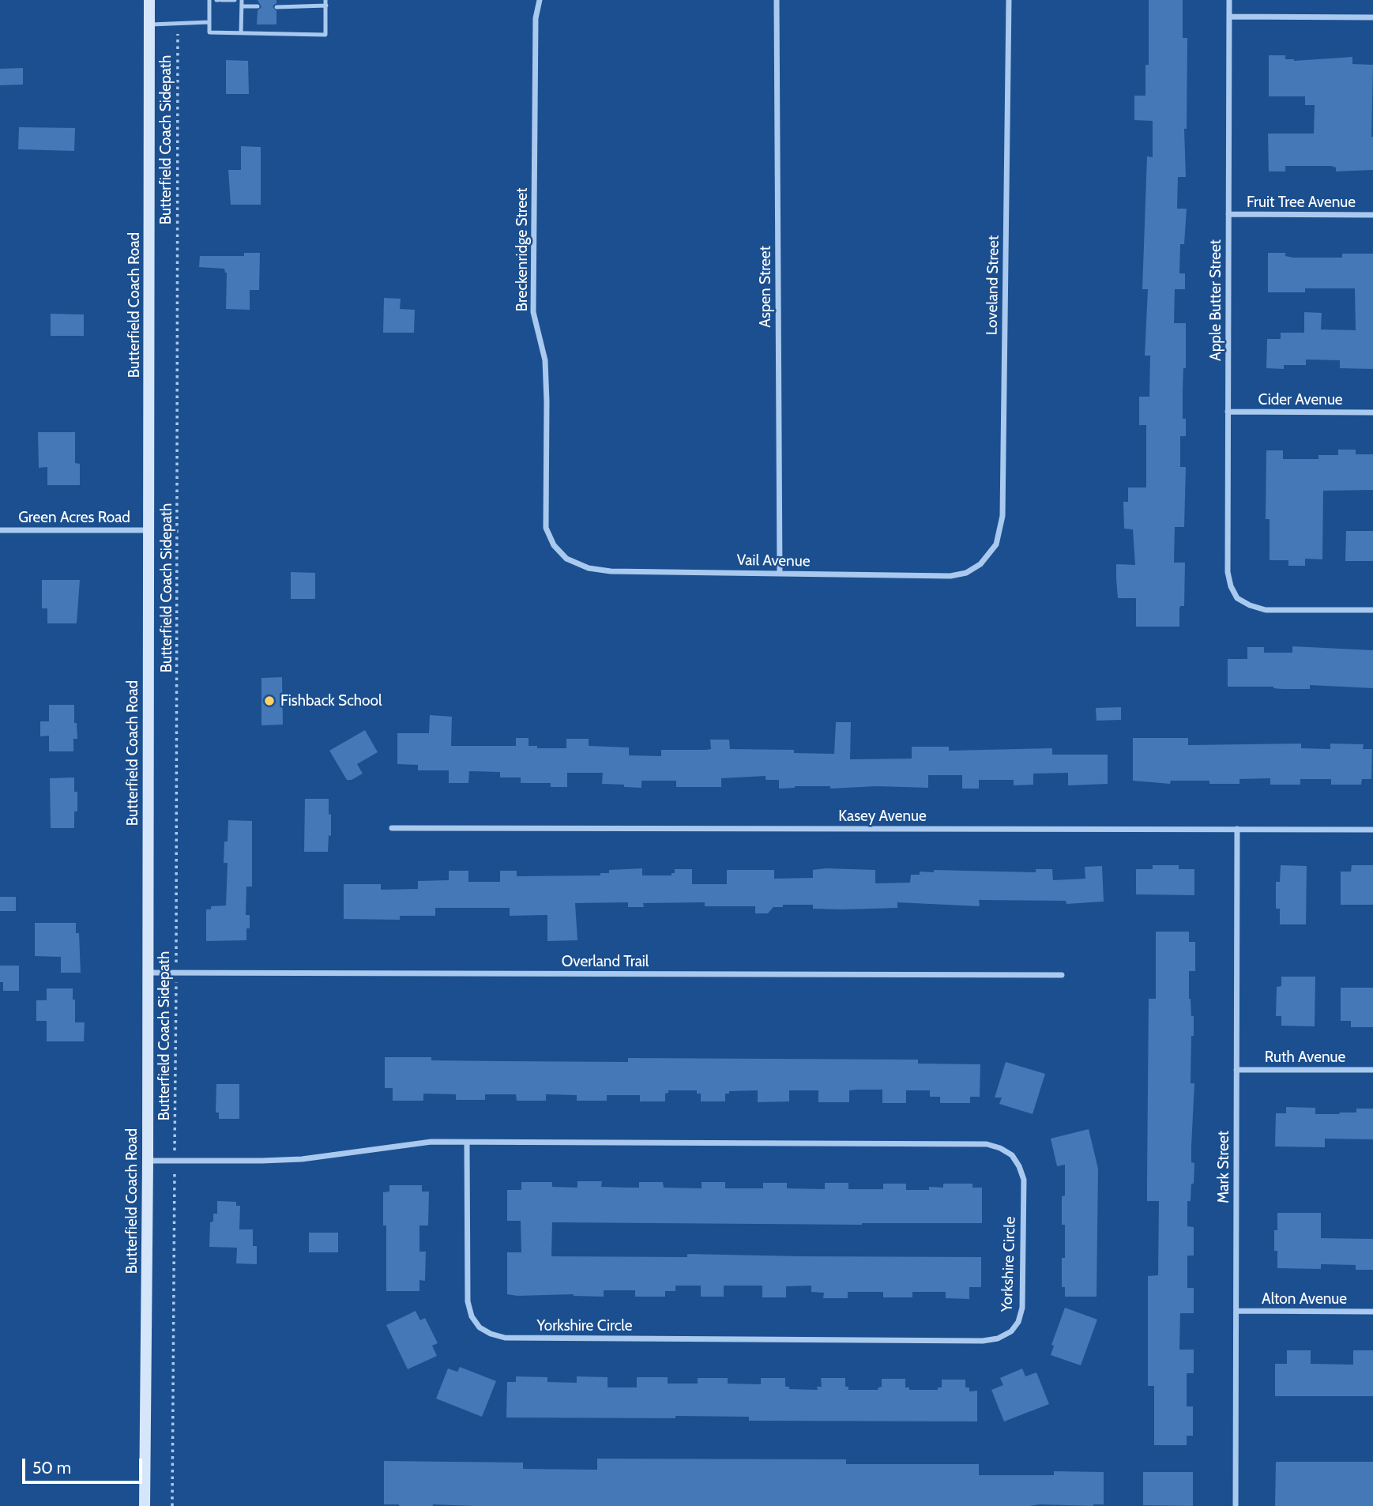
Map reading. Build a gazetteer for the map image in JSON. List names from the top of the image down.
{
  "streets": {
    "main road": ["Butterfield Coach Road"],
    "street": [
      "Fruit Tree Avenue",
      "Breckenridge Street",
      "Loveland Street",
      "Aspen Street",
      "Apple Butter Street",
      "Cider Avenue",
      "Green Acres Road",
      "Vail Avenue",
      "Kasey Avenue",
      "Overland Trail",
      "Ruth Avenue",
      "Mark Street",
      "Yorkshire Circle",
      "Alton Avenue"
    ],
    "path": ["Butterfield Coach Sidepath"]
  },
  "crossings": [
    ["Fruit Tree Avenue", "Apple Butter Street"],
    ["Breckenridge Street", "Vail Avenue"],
    ["Loveland Street", "Vail Avenue"],
    ["Aspen Street", "Vail Avenue"],
    ["Apple Butter Street", "Cider Avenue"],
    ["Butterfield Coach Road", "Green Acres Road"],
    ["Butterfield Coach Road", "Overland Trail"],
    ["Butterfield Coach Road", "Yorkshire Circle"],
    ["Kasey Avenue", "Mark Street"],
    ["Ruth Avenue", "Mark Street"],
    ["Mark Street", "Alton Avenue"]
  ],
  "places": ["Fishback School"],
  "scale_bar": "50 m"
}
